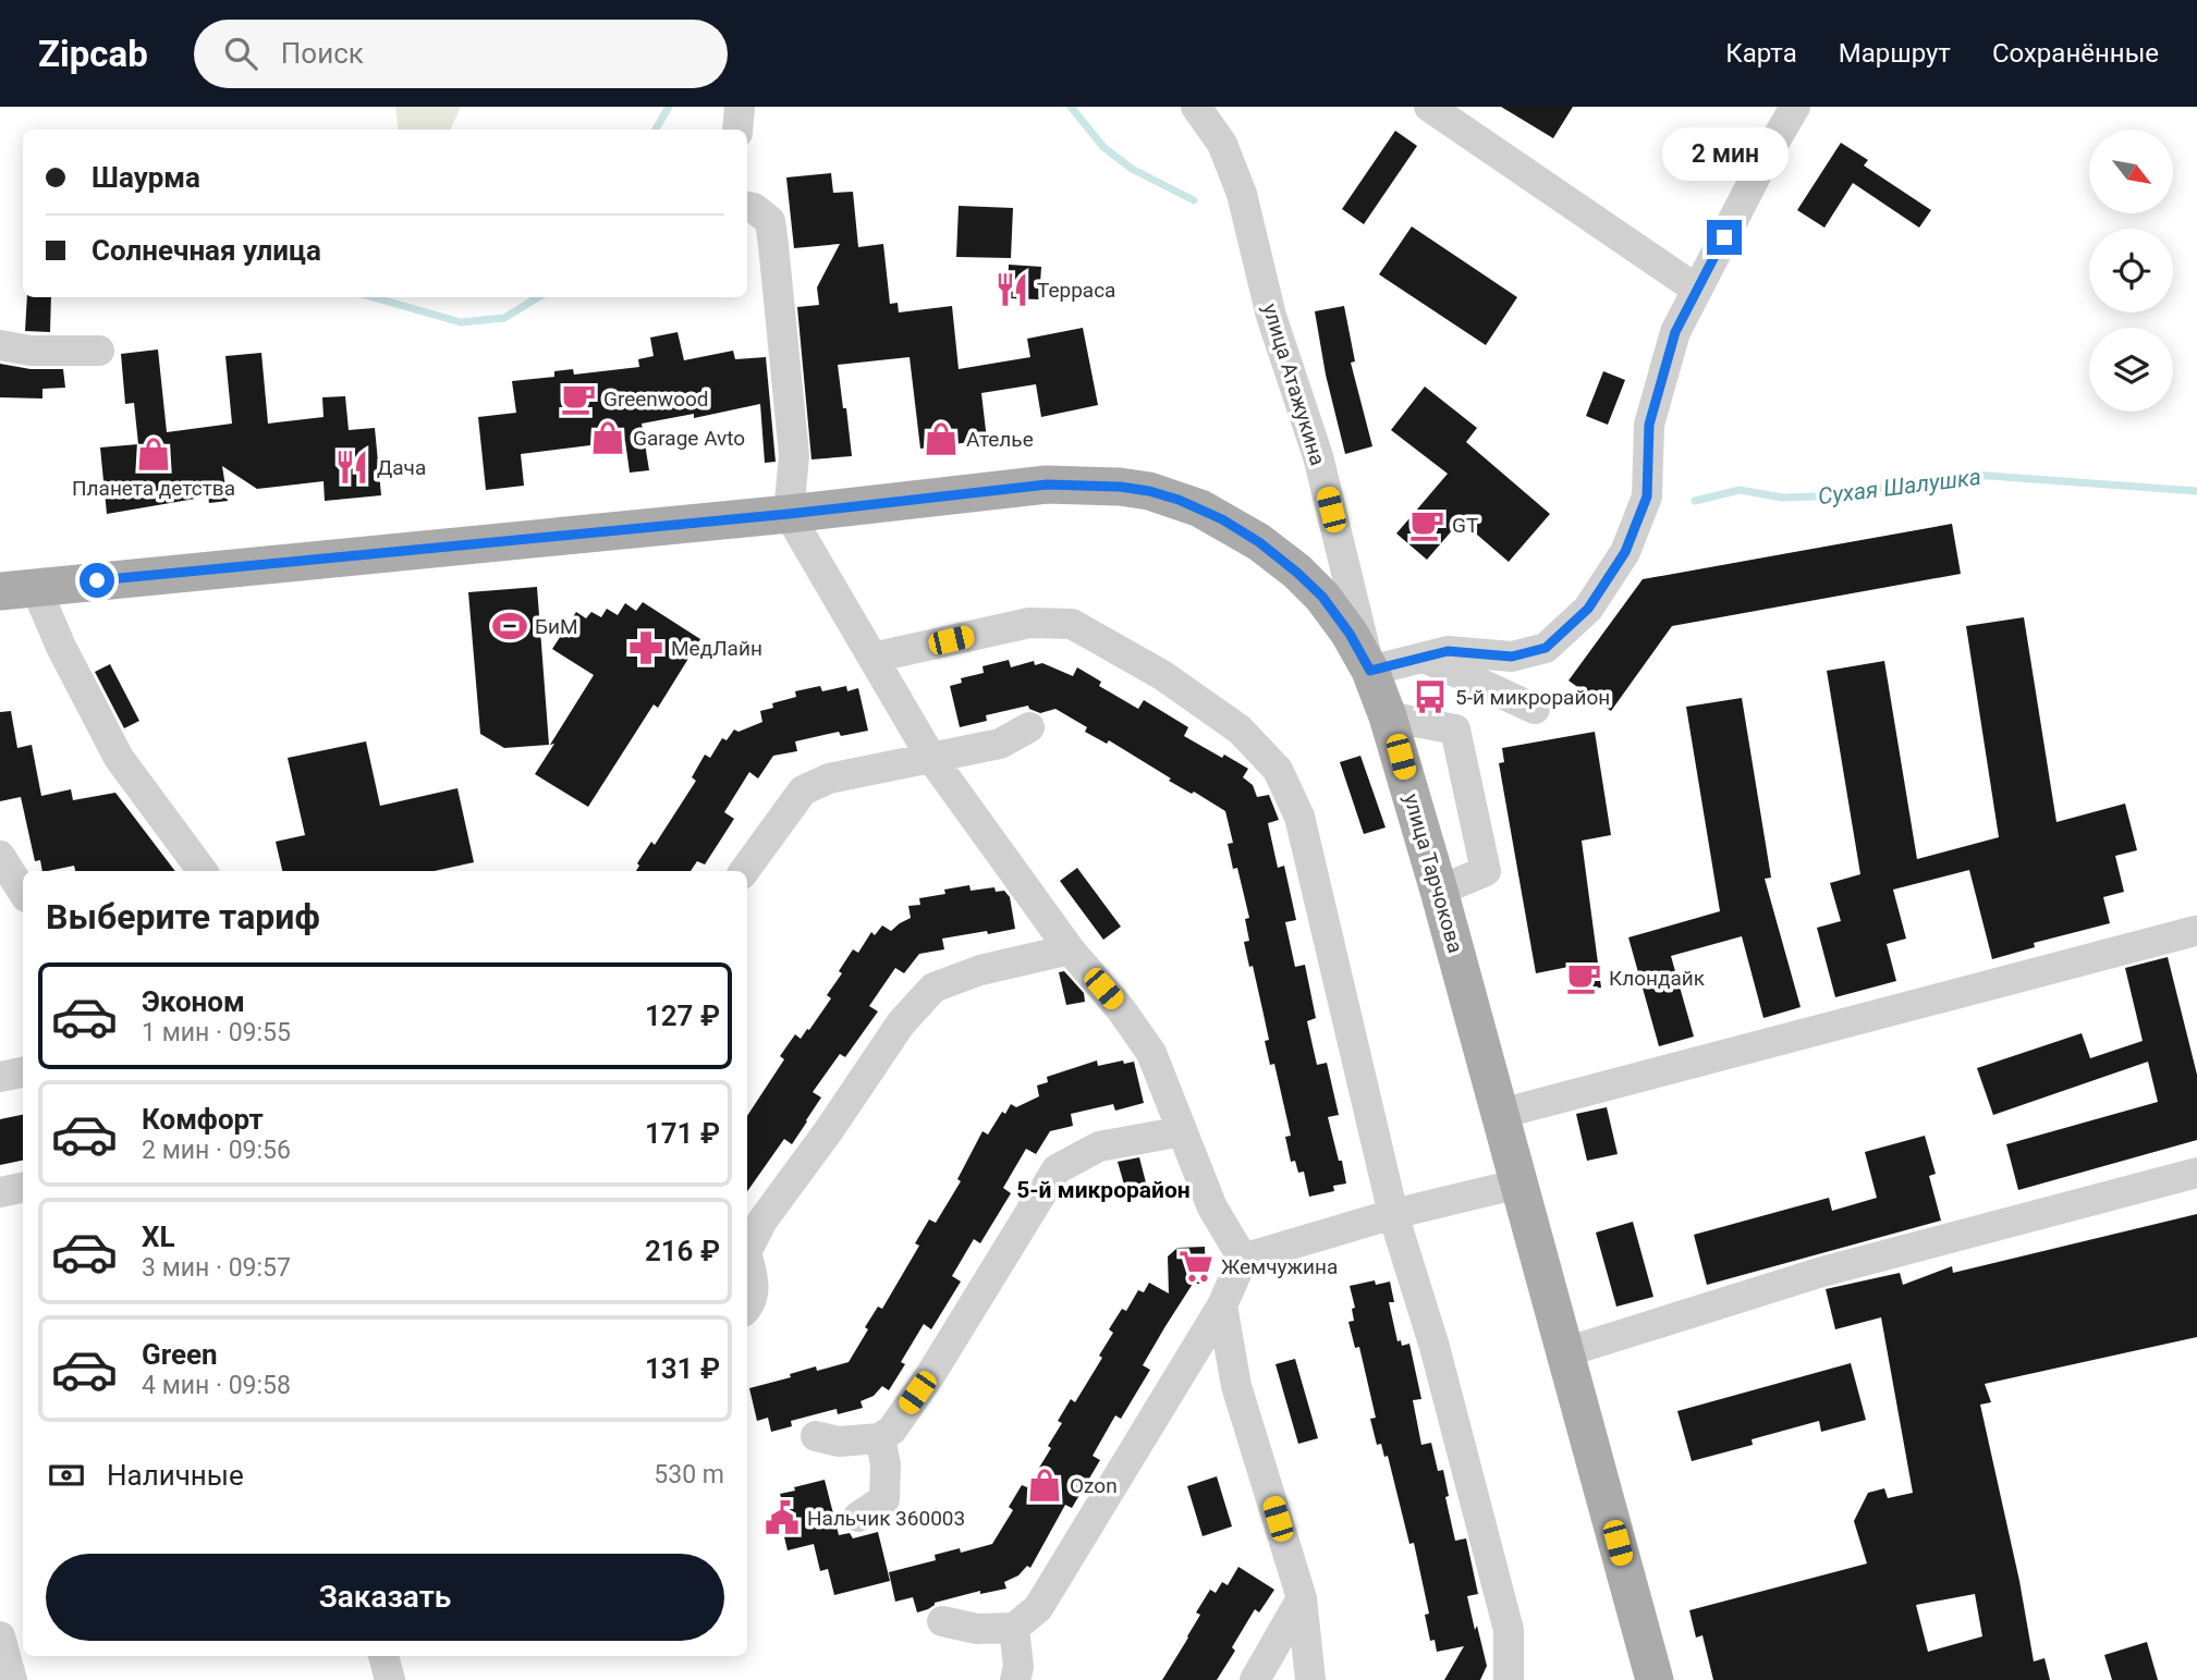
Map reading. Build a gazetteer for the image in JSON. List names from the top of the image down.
{
  "streets": {
    "main road": ["улица Тарчокова"],
    "street": ["улица Атажукина"]
  },
  "crossings": [
    ["улица Атажукина", "улица Тарчокова"]
  ],
  "districts": ["5-й микрорайон"],
  "water": ["Сухая Шалушка"],
  "places": {
    "restaurant": ["Терраса", "Дача"],
    "cafe": ["Greenwood", "GT", "Клондайк"],
    "shop": [
      "Garage Avto",
      "Ателье",
      "Планета детства",
      "Ozon"
    ],
    "sports": ["БиМ"],
    "pharmacy": ["МедЛайн"],
    "bus stop": ["5-й микрорайон"],
    "supermarket": ["Жемчужина"],
    "public building": ["Нальчик 360003"]
  },
  "north": "bottom right",
  "page": {
    "header": "Zipcab",
    "search": "Поиск",
    "nav": ["Карта", "Маршрут", "Сохранённые"],
    "bubble": "2 мин",
    "banner": ["Шаурма", "Солнечная улица"],
    "heading": "Выберите тариф",
    "list": [
      {
        "name": "Эконом",
        "note": "1 мин · 09:55",
        "value": "127 ₽"
      },
      {
        "name": "Комфорт",
        "note": "2 мин · 09:56",
        "value": "171 ₽"
      },
      {
        "name": "XL",
        "note": "3 мин · 09:57",
        "value": "216 ₽"
      },
      {
        "name": "Green",
        "note": "4 мин · 09:58",
        "value": "131 ₽"
      }
    ],
    "pay": ["Наличные", "530 m"],
    "buttons": "Заказать"
  }
}
